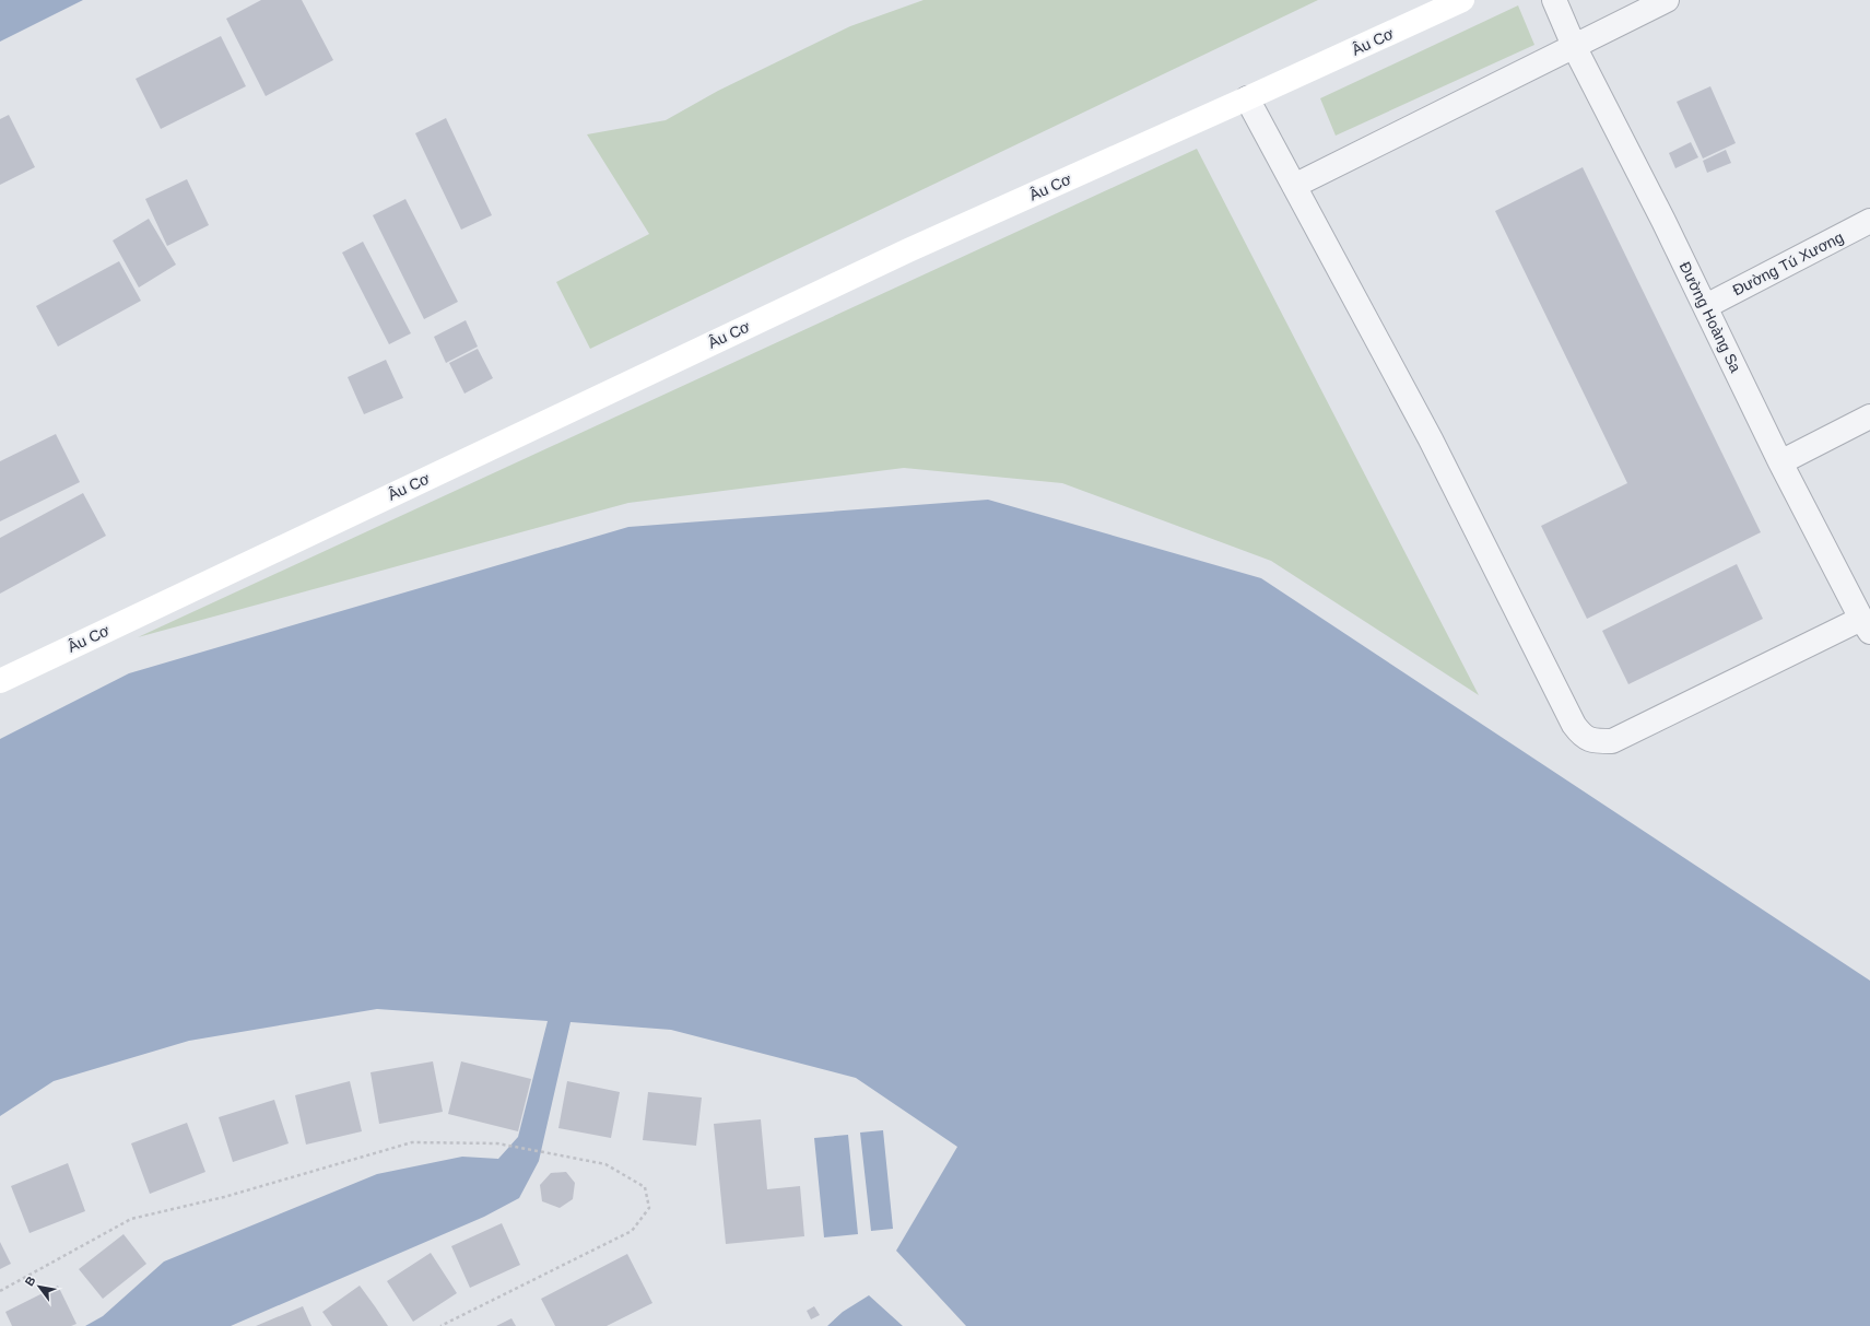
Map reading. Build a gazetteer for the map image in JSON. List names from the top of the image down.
{
  "streets": {
    "main road": ["Âu Cơ"],
    "street": ["Đường Tú Xương", "Đường Hoàng Sa"]
  },
  "crossings": [
    ["Đường Tú Xương", "Đường Hoàng Sa"]
  ],
  "north": "top left"
}
